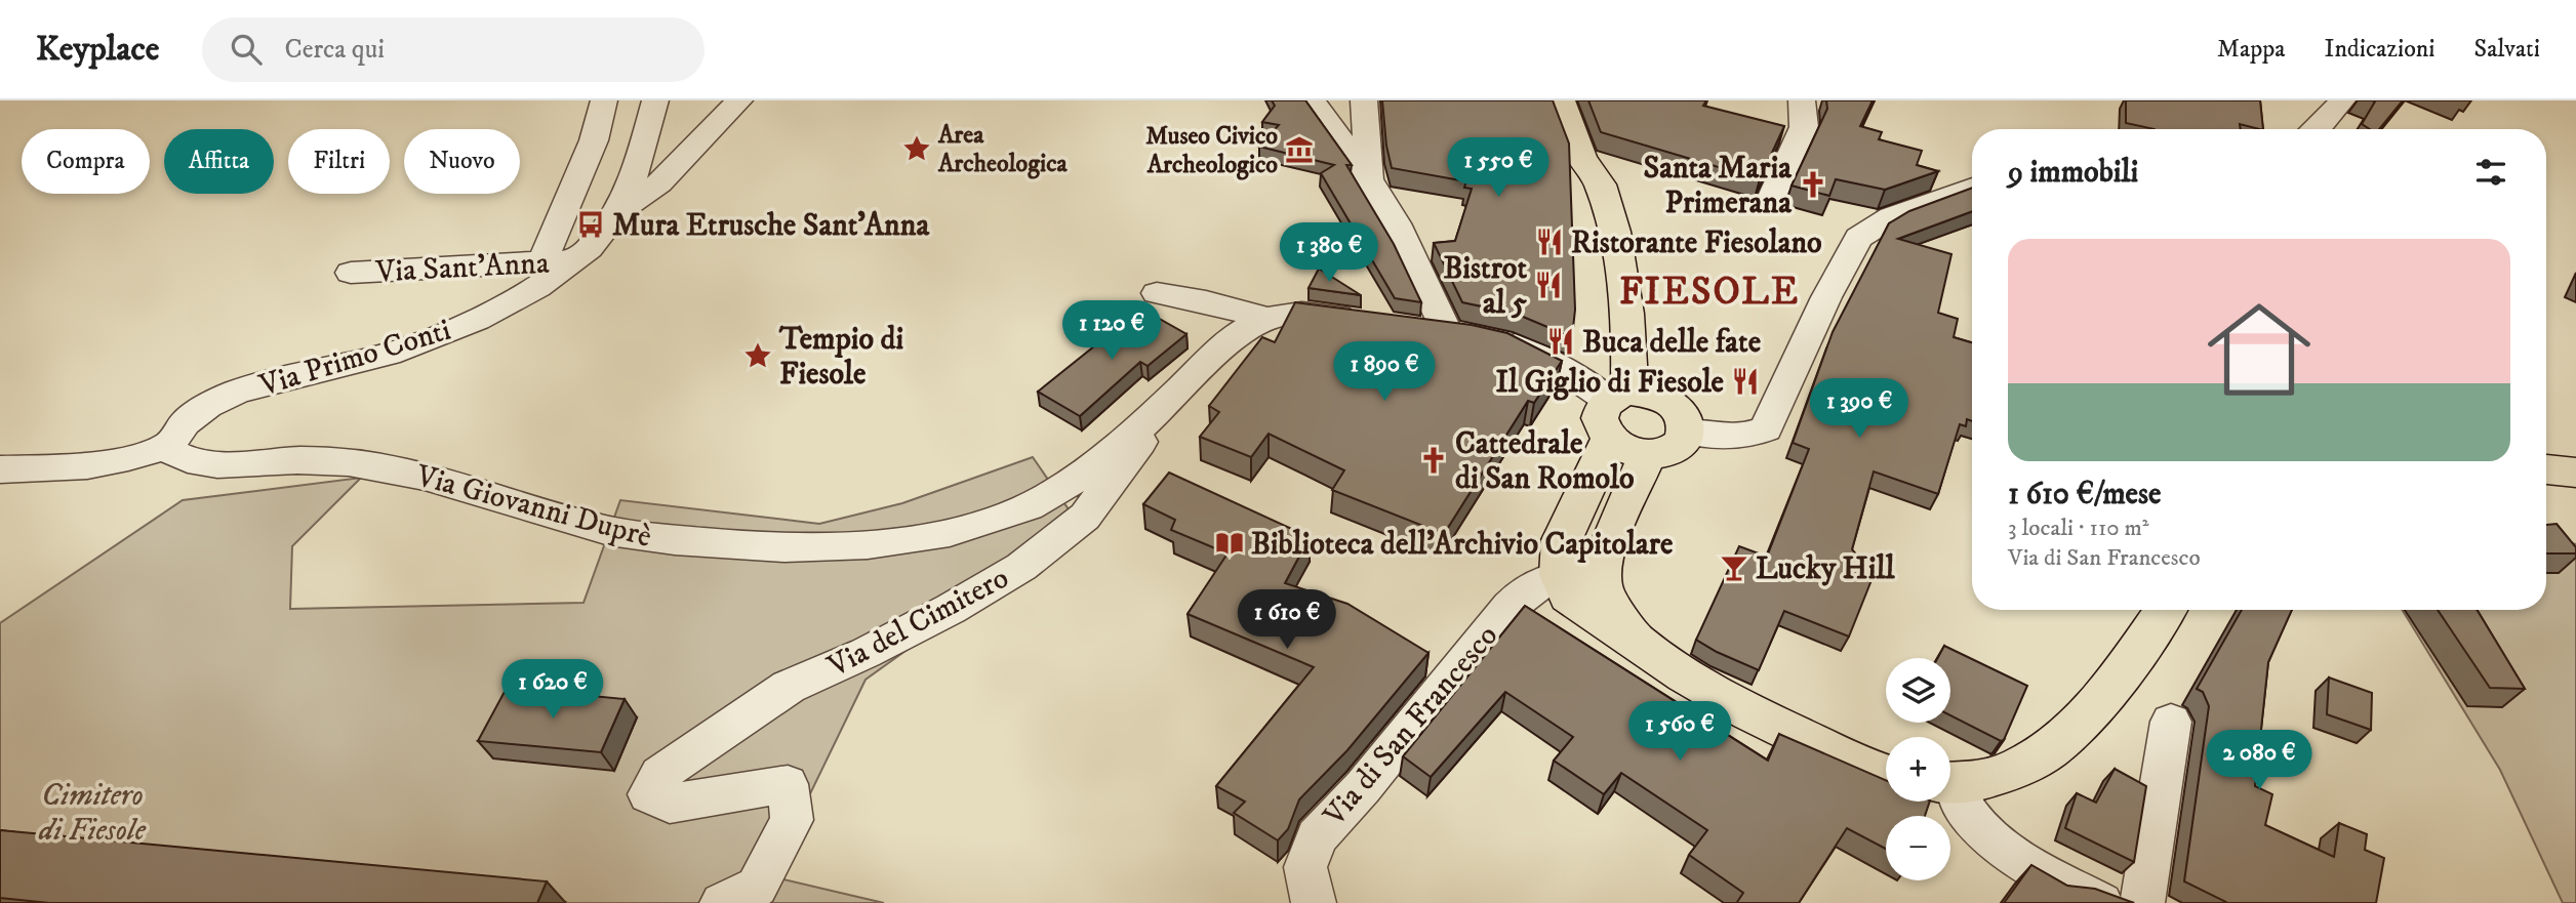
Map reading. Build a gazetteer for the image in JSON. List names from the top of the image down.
{
  "streets": {
    "street": [
      "Via Sant'Anna",
      "Via Primo Conti",
      "Via Giovanni Duprè",
      "Via del Cimitero",
      "Via di San Francesco"
    ]
  },
  "crossings": [
    ["Via Sant'Anna", "Via Primo Conti"],
    ["Via Primo Conti", "Via Giovanni Duprè"],
    ["Via Giovanni Duprè", "Via del Cimitero"]
  ],
  "districts": ["FIESOLE"],
  "parks": ["Cimitero di Fiesole"],
  "places": {
    "place": ["Area Archeologica", "Tempio di Fiesole"],
    "museum": ["Museo Civico Archeologico"],
    "church": ["Santa Maria Primerana", "Cattedrale di San Romolo"],
    "bus stop": ["Mura Etrusche Sant'Anna"],
    "restaurant": [
      "Ristorante Fiesolano",
      "Bistrot al 5",
      "Buca delle fate",
      "Il Giglio di Fiesole"
    ],
    "library": ["Biblioteca dell'Archivio Capitolare"],
    "bar": ["Lucky Hill"]
  },
  "page": {
    "header": "Keyplace",
    "search": "Cerca qui",
    "nav": ["Mappa", "Indicazioni", "Salvati"],
    "chip": [
      "Compra",
      "Affitta",
      "Filtri",
      "Nuovo"
    ],
    "heading": "9 immobili",
    "price": [
      "1 550 €",
      "1 380 €",
      "1 120 €",
      "1 890 €",
      "1 390 €",
      "1 610 €",
      "1 620 €",
      "1 560 €",
      "2 080 €"
    ],
    "list": [
      {
        "name": "1 610 €/mese",
        "note": "3 locali · 110 m² · Via di San Francesco"
      }
    ],
    "map_buttons": ["+", "−"]
  }
}
